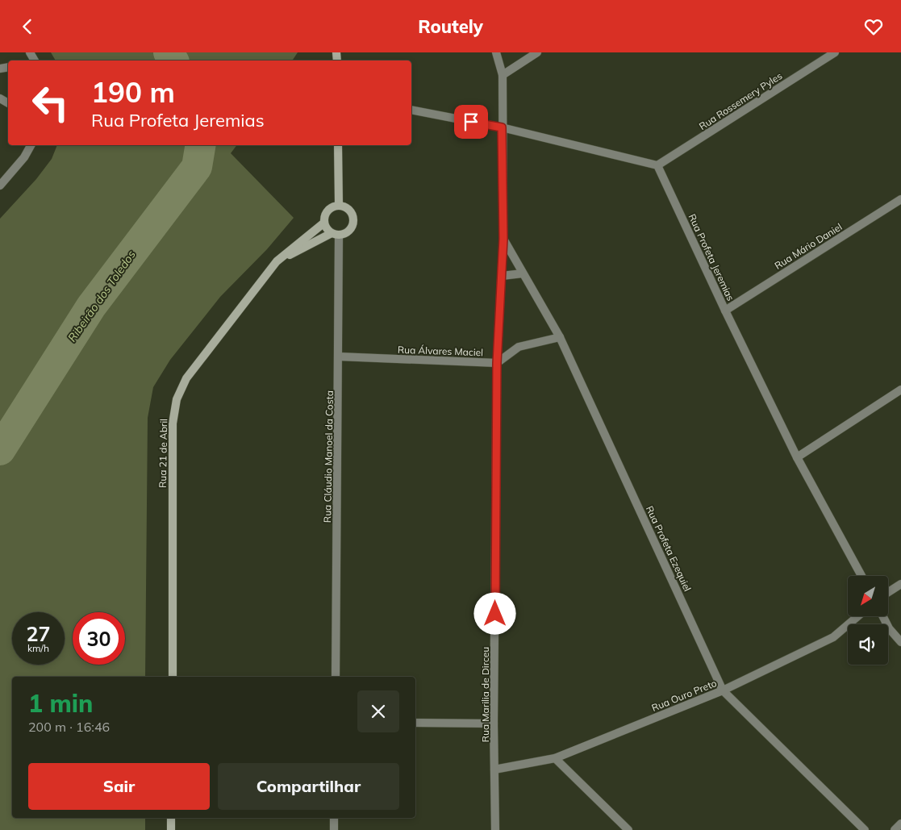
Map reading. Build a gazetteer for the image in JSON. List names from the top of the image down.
{
  "streets": {
    "street": [
      "Rua Rossemery Pyles",
      "Rua Mário Daniel",
      "Rua Profeta Jeremias",
      "Rua Álvares Maciel",
      "Rua 21 de Abril",
      "Rua Cláudio Manoel da Costa",
      "Rua Profeta Ezequiel",
      "Rua Marilia de Dirceu",
      "Rua Ouro Preto"
    ]
  },
  "crossings": [
    ["Rua Rossemery Pyles", "Rua Profeta Jeremias"],
    ["Rua Mário Daniel", "Rua Profeta Jeremias"],
    ["Rua Álvares Maciel", "Rua Cláudio Manoel da Costa"],
    ["Rua Álvares Maciel", "Rua Profeta Ezequiel"],
    ["Rua Álvares Maciel", "Rua Marilia de Dirceu"],
    ["Rua 21 de Abril", "Rua Cláudio Manoel da Costa"],
    ["Rua Profeta Ezequiel", "Rua Marilia de Dirceu"],
    ["Rua Profeta Ezequiel", "Rua Ouro Preto"],
    ["Rua Marilia de Dirceu", "Rua Ouro Preto"]
  ],
  "water": ["Ribeirão dos Toledos"],
  "north": "bottom left",
  "page": {
    "header": "Routely",
    "turn": ["190 m", "Rua Profeta Jeremias"],
    "speed": "27 km/h",
    "limit": "30",
    "heading": ["1 min", "200 m · 16:46"],
    "buttons": ["Sair", "Compartilhar"]
  }
}
